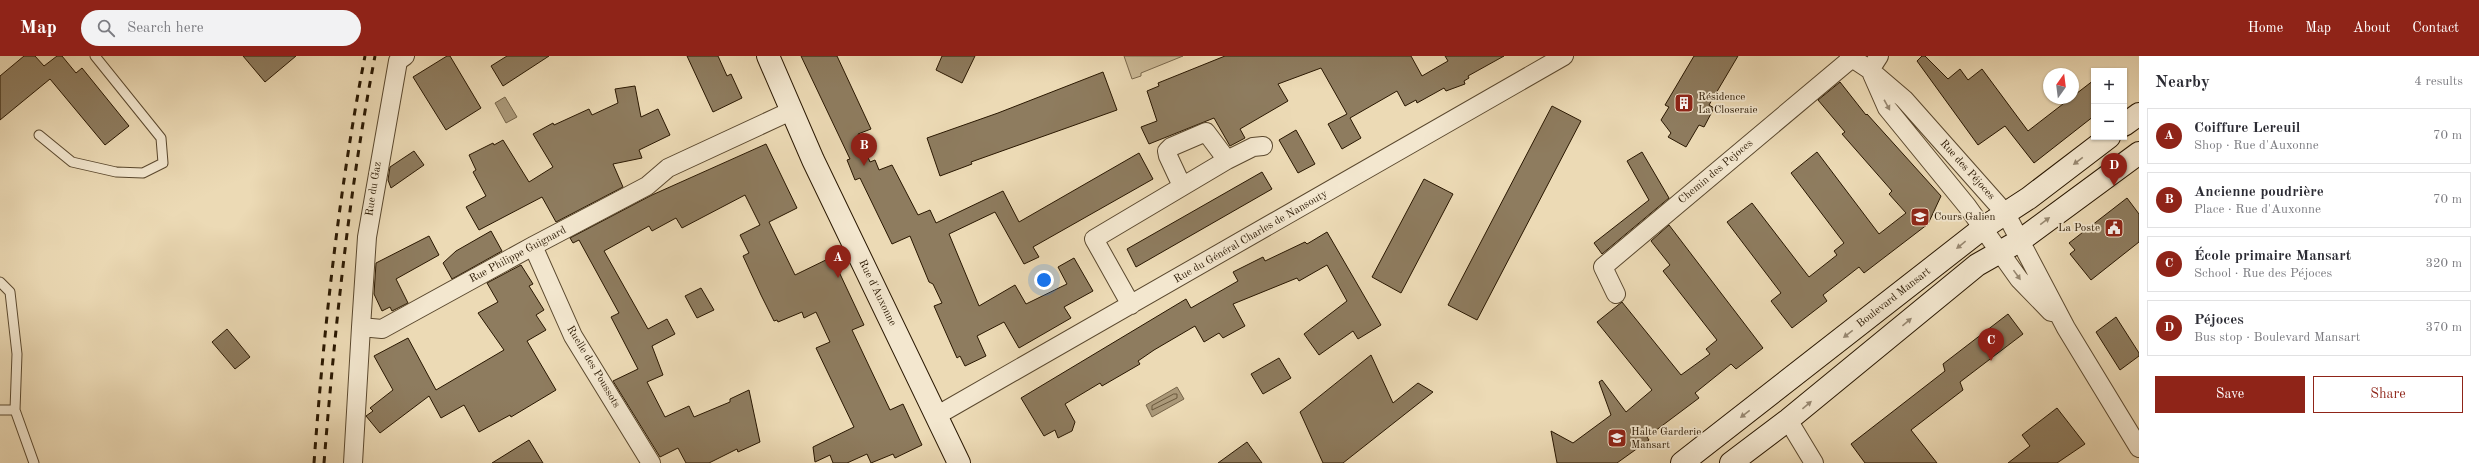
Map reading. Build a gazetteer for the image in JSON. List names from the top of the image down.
{
  "streets": {
    "main road": ["Rue d'Auxonne", "Boulevard Mansart"],
    "street": [
      "Rue des Péjoces",
      "Chemin des Pejoces",
      "Rue du Gaz",
      "Rue du Général Charles de Nansouty",
      "Rue Philippe Guignard",
      "Ruelle des Poussots"
    ]
  },
  "crossings": [
    ["Rue des Péjoces", "Chemin des Pejoces"],
    ["Rue des Péjoces", "Boulevard Mansart"],
    ["Rue du Gaz", "Rue Philippe Guignard"],
    ["Rue du Général Charles de Nansouty", "Rue d'Auxonne"],
    ["Rue Philippe Guignard", "Rue d'Auxonne"],
    ["Rue Philippe Guignard", "Ruelle des Poussots"]
  ],
  "places": {
    "building": ["Résidence La Closeraie"],
    "school or university": ["Cours Galien", "Halte Garderie Mansart"],
    "public building": ["La Poste"]
  },
  "north": "top",
  "page": {
    "header": "Map",
    "search": "Search here",
    "nav": [
      "Home",
      "Map",
      "About",
      "Contact"
    ],
    "heading": ["Nearby", "4 results"],
    "map_buttons": ["+", "−"],
    "list": [
      {
        "mark": "A",
        "name": "Coiffure Lereuil",
        "note": "Shop · Rue d'Auxonne",
        "value": "70 m"
      },
      {
        "mark": "B",
        "name": "Ancienne poudrière",
        "note": "Place · Rue d'Auxonne",
        "value": "70 m"
      },
      {
        "mark": "C",
        "name": "École primaire Mansart",
        "note": "School · Rue des Péjoces",
        "value": "320 m"
      },
      {
        "mark": "D",
        "name": "Péjoces",
        "note": "Bus stop · Boulevard Mansart",
        "value": "370 m"
      }
    ],
    "pins": [
      "B",
      "D",
      "A",
      "C"
    ],
    "buttons": ["Save", "Share"]
  }
}
